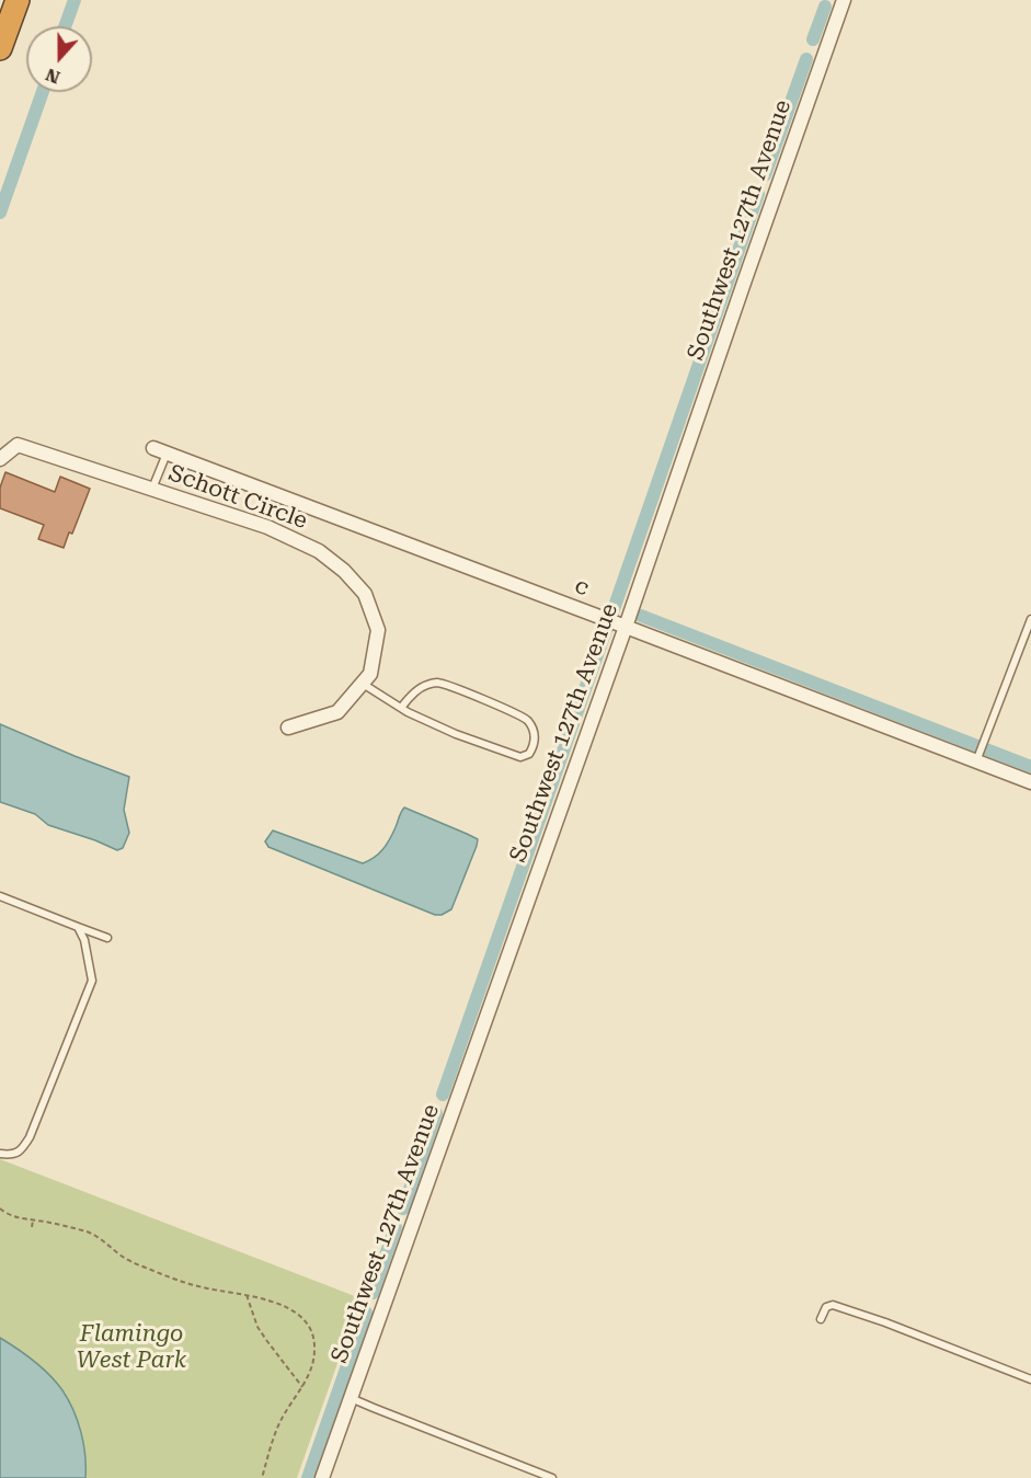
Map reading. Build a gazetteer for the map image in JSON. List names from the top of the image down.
{
  "streets": {
    "street": ["Southwest 127th Avenue", "Schott Circle", "c"]
  },
  "crossings": [
    ["Southwest 127th Avenue", "c"]
  ],
  "parks": ["Flamingo West Park"],
  "north": "bottom"
}
